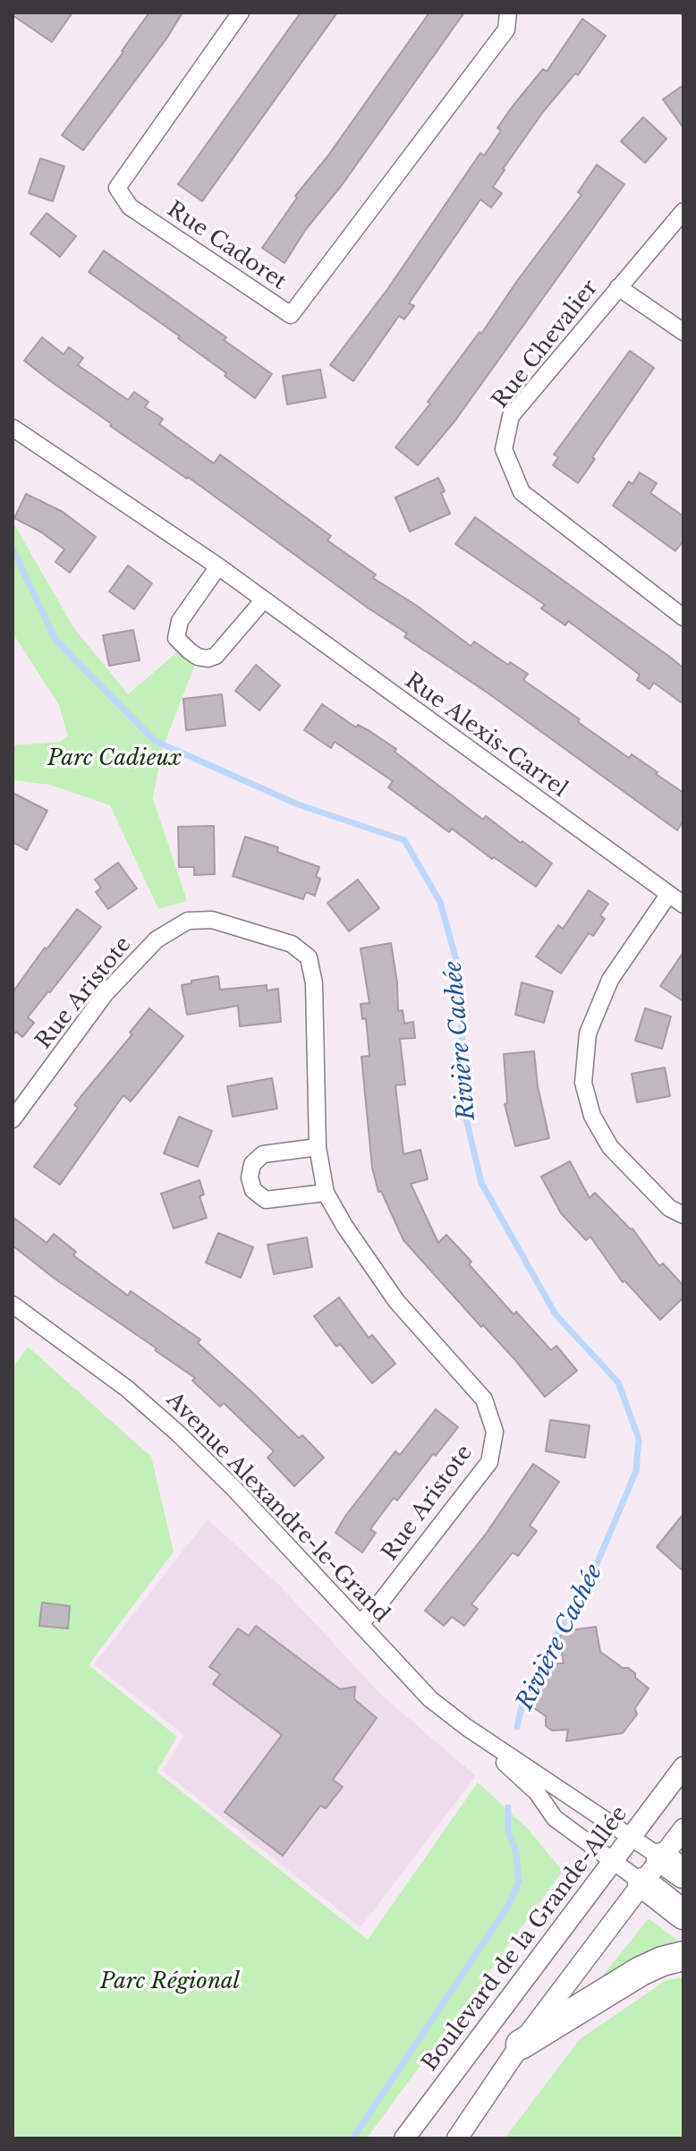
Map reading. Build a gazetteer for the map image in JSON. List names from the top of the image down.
{
  "streets": {
    "street": [
      "Rue Cadoret",
      "Rue Chevalier",
      "Rue Alexis-Carrel",
      "Rue Aristote",
      "Avenue Alexandre-le-Grand",
      "Boulevard de la Grande-Allée"
    ]
  },
  "crossings": [
    ["Rue Aristote", "Avenue Alexandre-le-Grand"],
    ["Avenue Alexandre-le-Grand", "Boulevard de la Grande-Allée"]
  ],
  "water": ["Rivière Cachée"],
  "parks": ["Parc Cadieux", "Parc Régional"]
}
